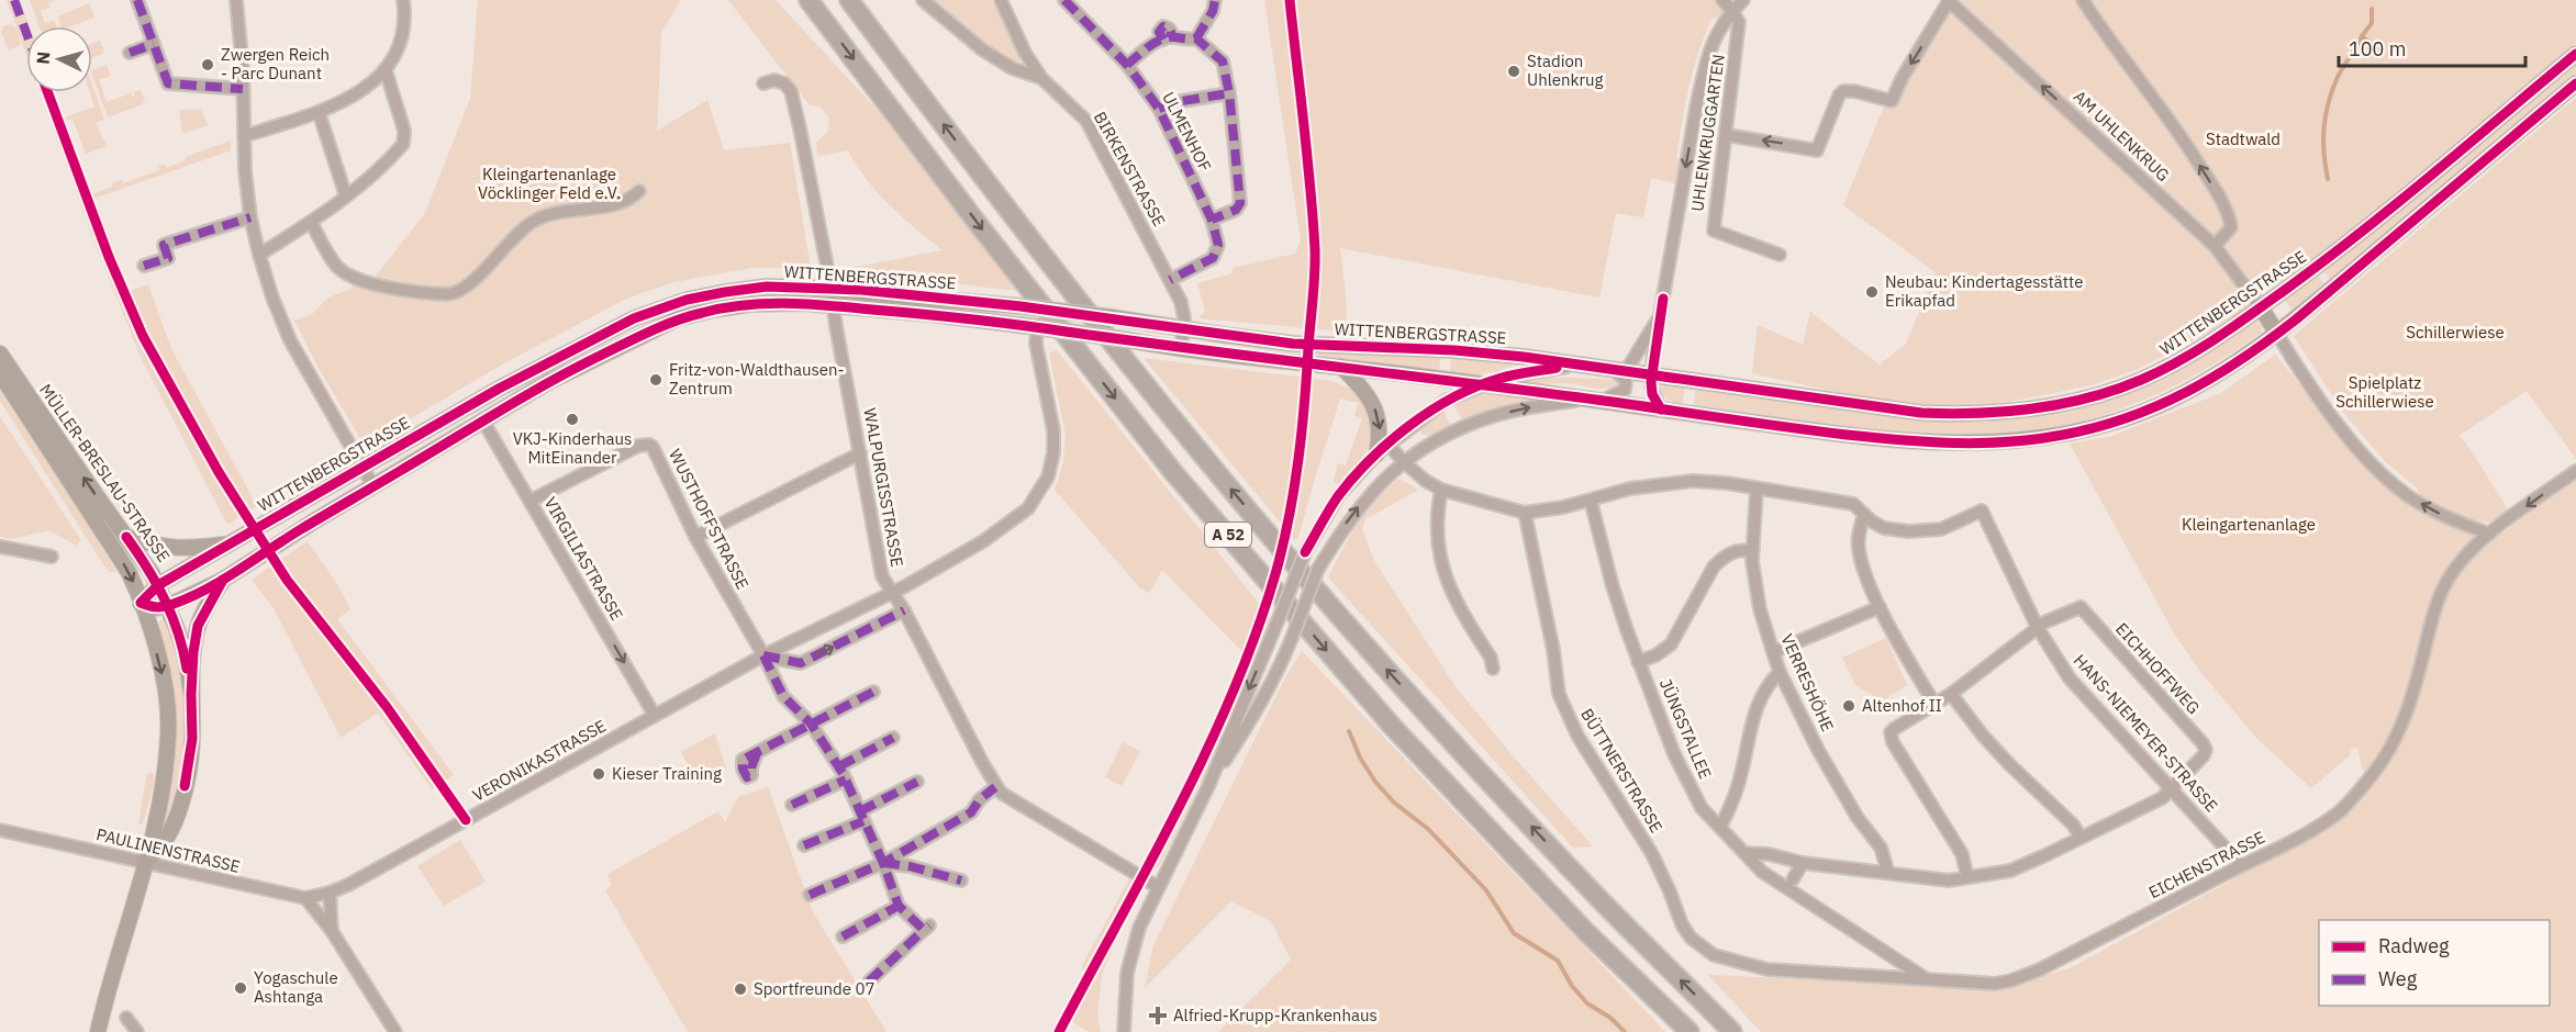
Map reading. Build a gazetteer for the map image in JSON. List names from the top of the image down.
{
  "streets": {
    "highway": ["A 52"],
    "main road": ["WITTENBERGSTRASSE", "MÜLLER-BRESLAU-STRASSE"],
    "street": [
      "ULMENHOF",
      "UHLENKRUGGARTEN",
      "AM UHLENKRUG",
      "BIRKENSTRASSE",
      "WALPURGISSTRASSE",
      "WUSTHOFFSTRASSE",
      "VIRGILIASTRASSE",
      "EICHHOFFWEG",
      "VERRESHÖHE",
      "JÜNGSTALLEE",
      "HANS-NIEMEYER-STRASSE",
      "VERONIKASTRASSE",
      "BÜTTNERSTRASSE",
      "PAULINENSTRASSE",
      "EICHENSTRASSE"
    ]
  },
  "crossings": [
    ["ULMENHOF", "BIRKENSTRASSE"],
    ["AM UHLENKRUG", "WITTENBERGSTRASSE"],
    ["BIRKENSTRASSE", "WITTENBERGSTRASSE"],
    ["WITTENBERGSTRASSE", "MÜLLER-BRESLAU-STRASSE"],
    ["WITTENBERGSTRASSE", "WALPURGISSTRASSE"],
    ["WITTENBERGSTRASSE", "VIRGILIASTRASSE"],
    ["WITTENBERGSTRASSE", "VERONIKASTRASSE"],
    ["MÜLLER-BRESLAU-STRASSE", "PAULINENSTRASSE"],
    ["WALPURGISSTRASSE", "VERONIKASTRASSE"],
    ["WUSTHOFFSTRASSE", "VIRGILIASTRASSE"],
    ["WUSTHOFFSTRASSE", "VERONIKASTRASSE"],
    ["VIRGILIASTRASSE", "VERONIKASTRASSE"],
    ["EICHHOFFWEG", "HANS-NIEMEYER-STRASSE"],
    ["JÜNGSTALLEE", "EICHENSTRASSE"],
    ["HANS-NIEMEYER-STRASSE", "EICHENSTRASSE"],
    ["VERONIKASTRASSE", "PAULINENSTRASSE"],
    ["BÜTTNERSTRASSE", "EICHENSTRASSE"]
  ],
  "one_way": ["AM UHLENKRUG", "VIRGILIASTRASSE"],
  "parks": [
    "Stadtwald",
    "Kleingartenanlage Vöcklinger Feld e.V.",
    "Schillerwiese",
    "Spielplatz Schillerwiese",
    "Kleingartenanlage"
  ],
  "places": {
    "other": [
      "Zwergen Reich - Parc Dunant",
      "Stadion Uhlenkrug",
      "Neubau: Kindertagesstätte Erikapfad",
      "Fritz-von-Waldthausen- Zentrum",
      "VKJ-Kinderhaus MitEinander",
      "Altenhof II",
      "Kieser Training",
      "Yogaschule Ashtanga",
      "Sportfreunde 07"
    ],
    "health": ["Alfried-Krupp-Krankenhaus"]
  },
  "legend": ["Radweg", "Weg"],
  "scale_bar": "100 m",
  "north": "left"
}
